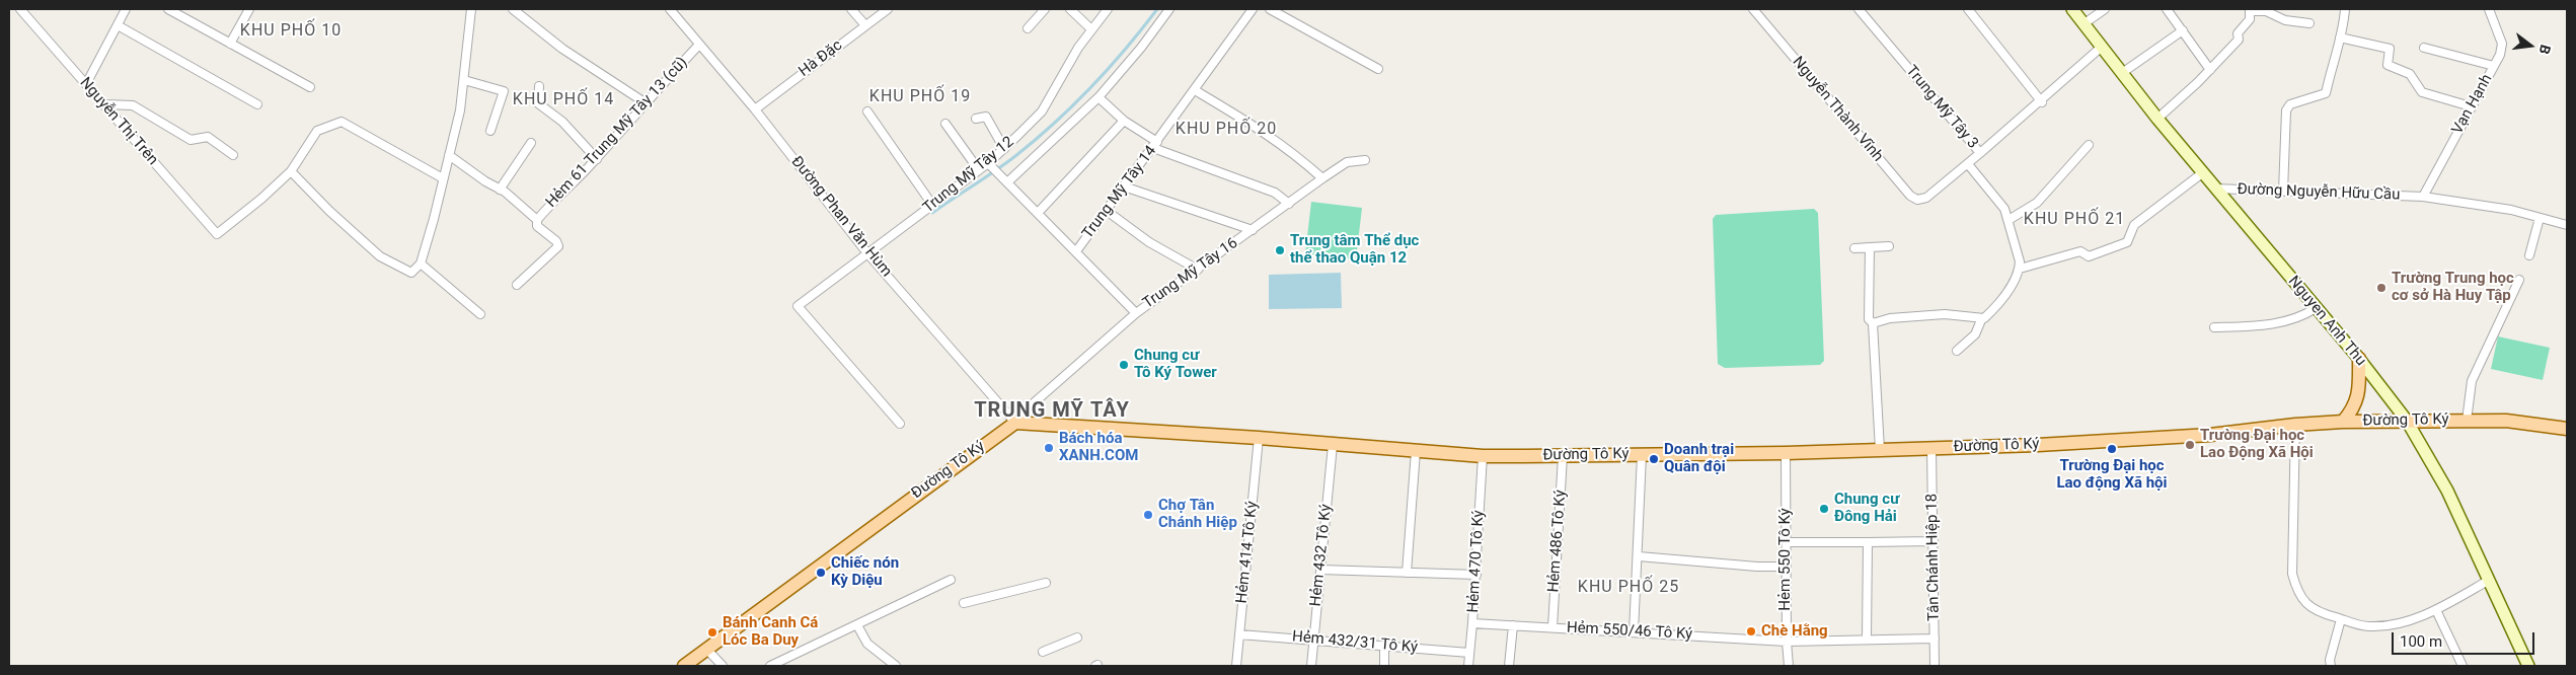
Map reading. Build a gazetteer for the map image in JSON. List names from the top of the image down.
{
  "streets": {
    "main road": ["Nguyen Anh Thu", "Đường Tô Ký"],
    "street": [
      "Hà Đặc",
      "Vạn Hạnh",
      "Trung Mỹ Tây 3",
      "Nguyễn Thành Vĩnh",
      "Nguyễn Thị Trên",
      "Hẻm 61 Trung Mỹ Tây 13 (cũ)",
      "Trung Mỹ Tây 12",
      "Trung Mỹ Tây 14",
      "Đường Nguyễn Hữu Cầu",
      "Đường Phan Văn Hùm",
      "Trung Mỹ Tây 16",
      "Hẻm 486 Tô Ký",
      "Hẻm 414 Tô Ký",
      "Hẻm 432 Tô Ký",
      "Tân Chánh Hiệp 18",
      "Hẻm 550 Tô Ký",
      "Hẻm 470 Tô Ký",
      "Hẻm 550/46 Tô Ký",
      "Hẻm 432/31 Tô Ký"
    ]
  },
  "crossings": [
    ["Hà Đặc", "Đường Phan Văn Hùm"],
    ["Vạn Hạnh", "Đường Nguyễn Hữu Cầu"],
    ["Trung Mỹ Tây 3", "Nguyễn Thành Vĩnh"],
    ["Hẻm 61 Trung Mỹ Tây 13 (cũ)", "Đường Phan Văn Hùm"],
    ["Trung Mỹ Tây 12", "Đường Phan Văn Hùm"],
    ["Đường Nguyễn Hữu Cầu", "Nguyen Anh Thu"],
    ["Đường Phan Văn Hùm", "Trung Mỹ Tây 16"],
    ["Đường Phan Văn Hùm", "Đường Tô Ký"],
    ["Trung Mỹ Tây 16", "Đường Tô Ký"],
    ["Nguyen Anh Thu", "Đường Tô Ký"],
    ["Đường Tô Ký", "Hẻm 486 Tô Ký"],
    ["Đường Tô Ký", "Hẻm 414 Tô Ký"],
    ["Đường Tô Ký", "Hẻm 432 Tô Ký"],
    ["Đường Tô Ký", "Tân Chánh Hiệp 18"],
    ["Đường Tô Ký", "Hẻm 550 Tô Ký"],
    ["Đường Tô Ký", "Hẻm 470 Tô Ký"],
    ["Hẻm 486 Tô Ký", "Hẻm 550/46 Tô Ký"],
    ["Hẻm 414 Tô Ký", "Hẻm 432/31 Tô Ký"],
    ["Hẻm 432 Tô Ký", "Hẻm 432/31 Tô Ký"],
    ["Tân Chánh Hiệp 18", "Hẻm 550/46 Tô Ký"],
    ["Hẻm 550 Tô Ký", "Hẻm 550/46 Tô Ký"],
    ["Hẻm 470 Tô Ký", "Hẻm 550/46 Tô Ký"],
    ["Hẻm 470 Tô Ký", "Hẻm 432/31 Tô Ký"]
  ],
  "districts": [
    "KHU PHỐ 10",
    "KHU PHỐ 19",
    "KHU PHỐ 14",
    "KHU PHỐ 20",
    "KHU PHỐ 21",
    "TRUNG MỸ TÂY",
    "KHU PHỐ 25"
  ],
  "places": [
    "Trung tâm Thể dục thể thao Quận 12",
    "Trường Trung học cơ sở Hà Huy Tập",
    "Chung cư Tô Ký Tower",
    "Trường Đại học Lao Động Xã Hội",
    "Bách hóa XANH.COM",
    "Trường Đại học Lao động Xã hội",
    "Doanh trại Quân đội",
    "Chung cư Đông Hải",
    "Chợ Tân Chánh Hiệp",
    "Chiếc nón Kỳ Diệu",
    "Chè Hằng",
    "Bánh Canh Cá Lóc Ba Duy"
  ],
  "scale_bar": "100 m",
  "north": "right"
}
